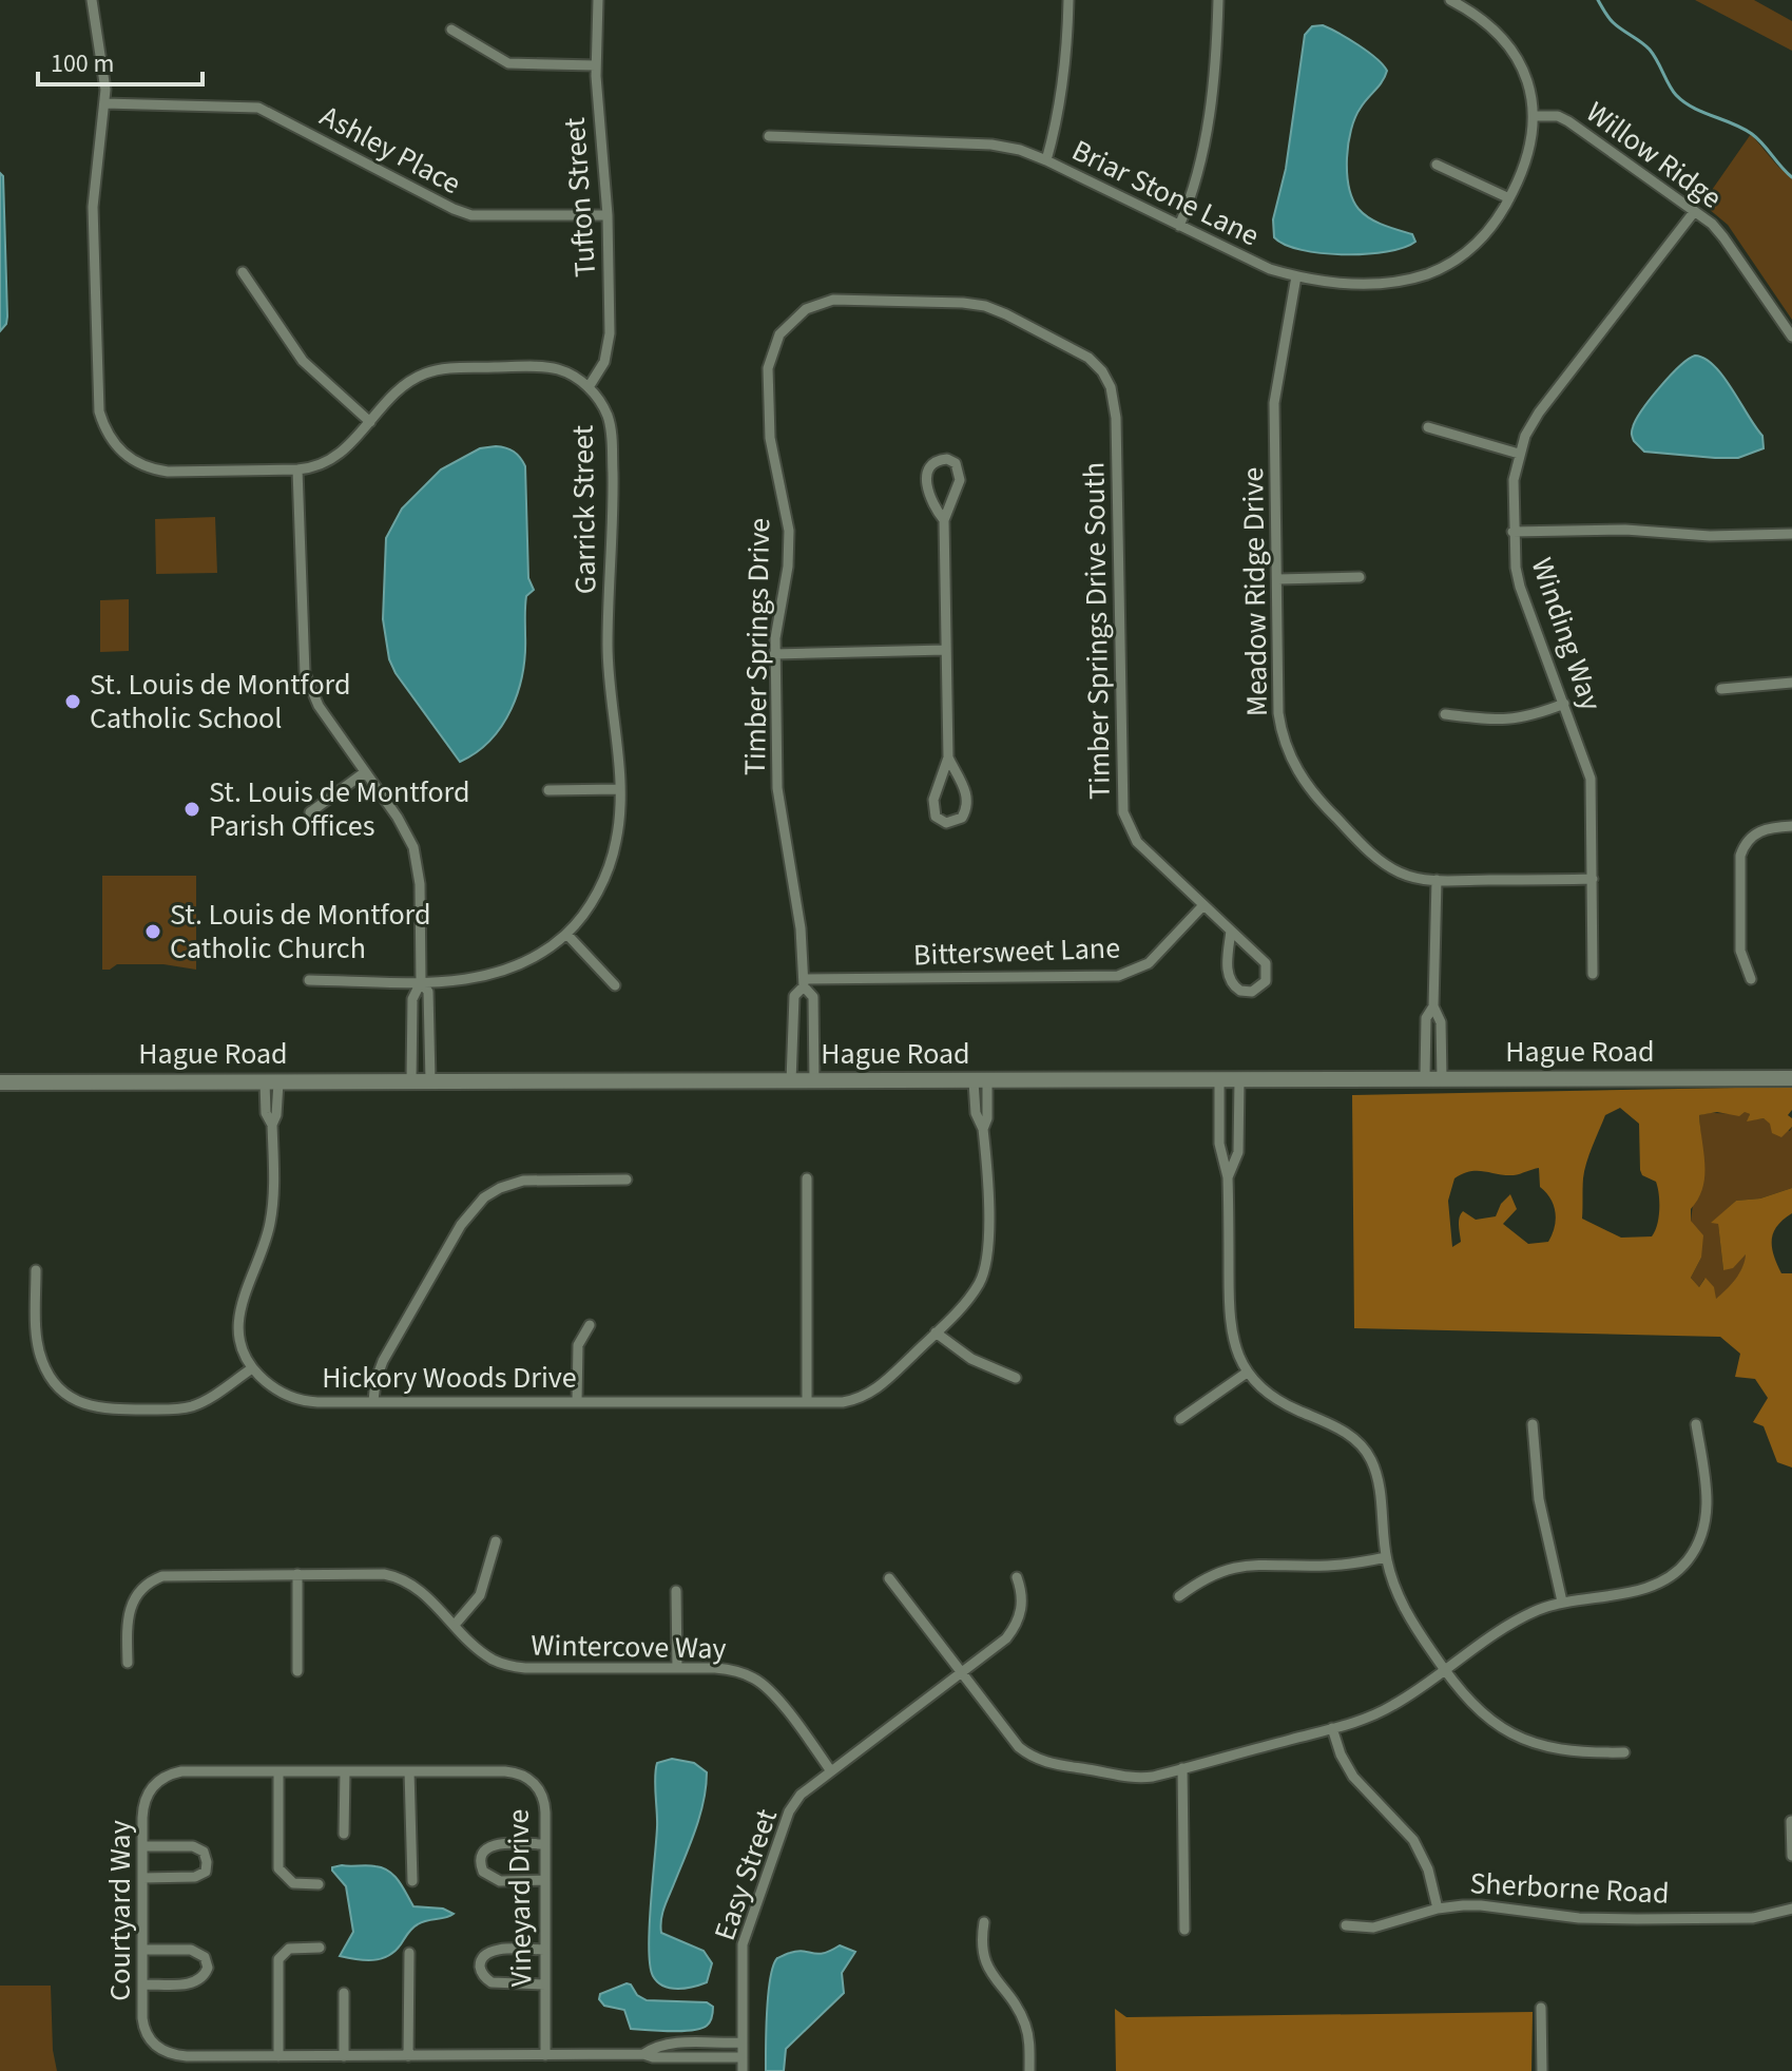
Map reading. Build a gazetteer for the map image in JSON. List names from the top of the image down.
{
  "streets": {
    "street": [
      "Ashley Place",
      "Willow Ridge",
      "Briar Stone Lane",
      "Tufton Street",
      "Garrick Street",
      "Meadow Ridge Drive",
      "Timber Springs Drive South",
      "Winding Way",
      "Timber Springs Drive",
      "Bittersweet Lane",
      "Hague Road",
      "Hickory Woods Drive",
      "Wintercove Way",
      "Easy Street",
      "Sherborne Road",
      "Vineyard Drive",
      "Courtyard Way"
    ]
  },
  "crossings": [
    ["Ashley Place", "Tufton Street"],
    ["Ashley Place", "Garrick Street"],
    ["Willow Ridge", "Briar Stone Lane"],
    ["Willow Ridge", "Winding Way"],
    ["Briar Stone Lane", "Meadow Ridge Drive"],
    ["Tufton Street", "Garrick Street"],
    ["Meadow Ridge Drive", "Winding Way"],
    ["Timber Springs Drive South", "Timber Springs Drive"],
    ["Timber Springs Drive South", "Bittersweet Lane"],
    ["Timber Springs Drive", "Bittersweet Lane"],
    ["Timber Springs Drive", "Hague Road"],
    ["Hague Road", "Hickory Woods Drive"],
    ["Wintercove Way", "Easy Street"],
    ["Easy Street", "Courtyard Way"],
    ["Vineyard Drive", "Courtyard Way"]
  ],
  "places": ["St. Louis de Montford Catholic School", "St. Louis de Montford Parish Offices", "St. Louis de Montford Catholic Church"],
  "scale_bar": "100 m"
}
